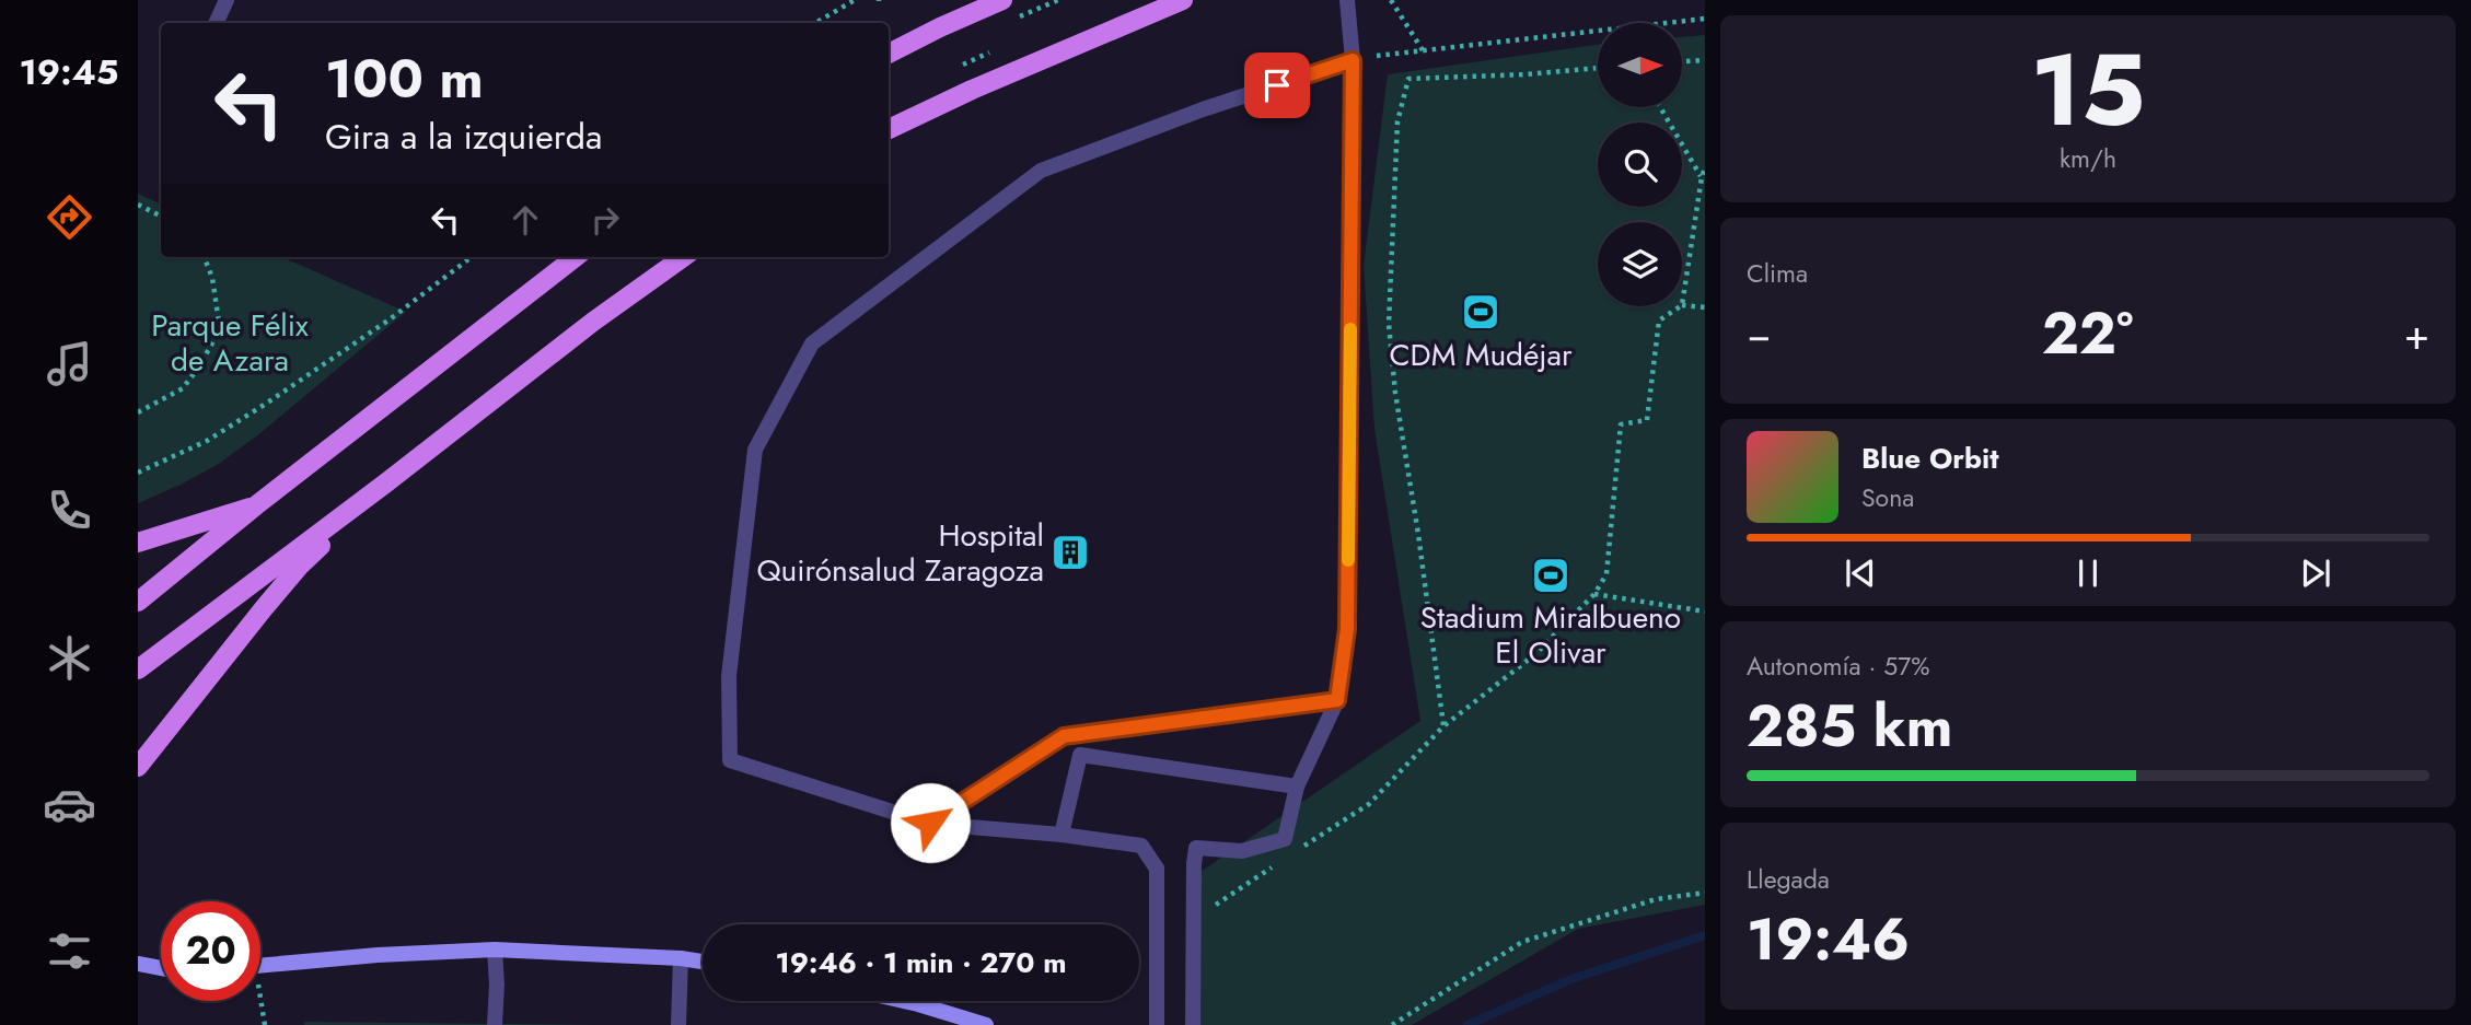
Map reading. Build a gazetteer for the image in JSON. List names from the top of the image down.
{
  "parks": ["Parque Félix de Azara"],
  "places": {
    "sports": ["CDM Mudéjar", "Stadium Miralbueno El Olivar"],
    "building": ["Hospital Quirónsalud Zaragoza"]
  },
  "north": "right",
  "page": {
    "tabs": "19:45",
    "tile": [
      ["15", "km/h"],
      "Clima",
      ["Autonomía · 57%", "285 km"],
      ["Llegada", "19:46"]
    ],
    "turn": ["100 m", "Gira a la izquierda"],
    "heat": ["−", "22°", "+"],
    "song": ["Blue Orbit", "Sona"],
    "limit": "20",
    "trip": "19:46 · 1 min · 270 m"
  }
}
